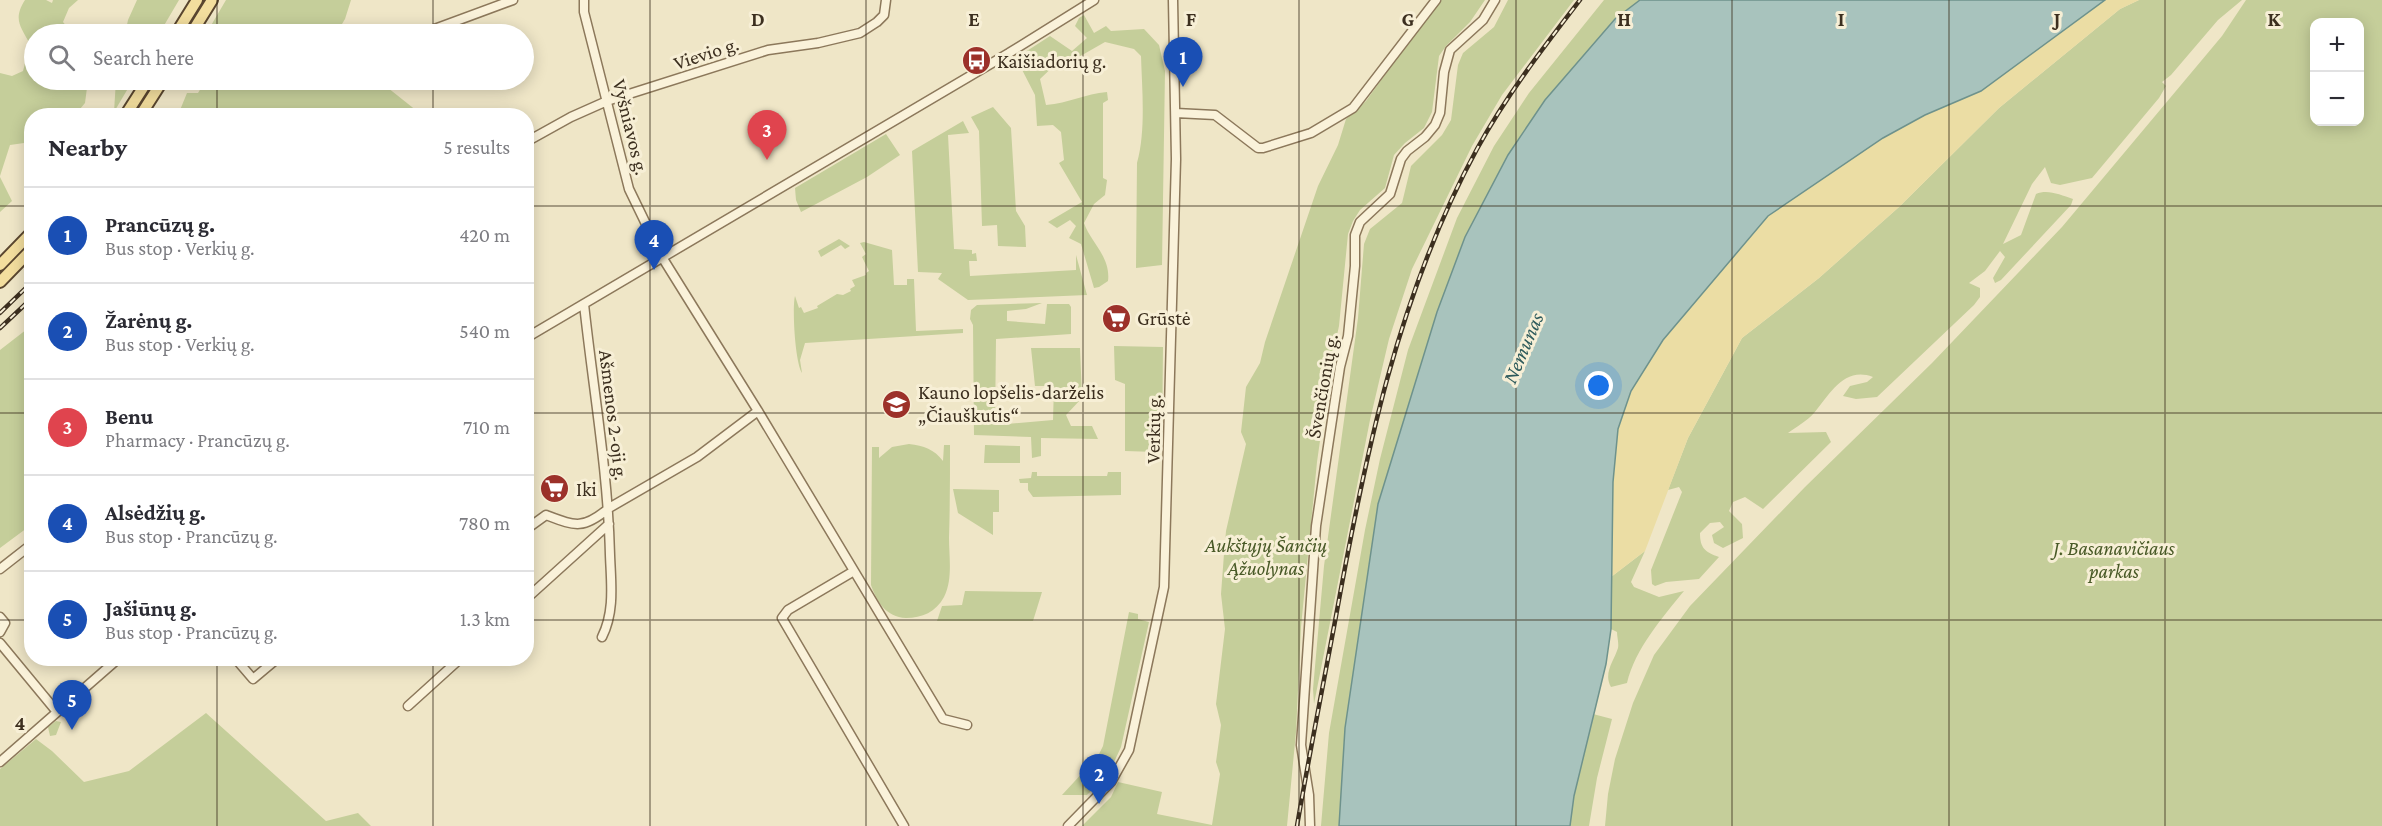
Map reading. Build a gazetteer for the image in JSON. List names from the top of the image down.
{
  "streets": {
    "street": [
      "Vievio g.",
      "Vyšniavos g.",
      "Švenčionių g.",
      "Ašmenos 2-oji g.",
      "Verkių g."
    ]
  },
  "crossings": [
    ["Vievio g.", "Vyšniavos g."]
  ],
  "water": ["Nemunas"],
  "parks": ["Aukštųjų Šančių Ąžuolynas", "J. Basanavičiaus parkas"],
  "places": {
    "bus stop": ["Kaišiadorių g."],
    "supermarket": ["Grūstė", "Iki"],
    "school or university": ["Kauno lopšelis-darželis „Čiauškutis“"]
  },
  "page": {
    "map_buttons": ["+", "−"],
    "search": "Search here",
    "pins": [
      "1",
      "3",
      "4",
      "5",
      "2"
    ],
    "heading": ["Nearby", "5 results"],
    "list": [
      {
        "mark": "1",
        "name": "Prancūzų g.",
        "note": "Bus stop · Verkių g.",
        "value": "420 m"
      },
      {
        "mark": "2",
        "name": "Žarėnų g.",
        "note": "Bus stop · Verkių g.",
        "value": "540 m"
      },
      {
        "mark": "3",
        "name": "Benu",
        "note": "Pharmacy · Prancūzų g.",
        "value": "710 m"
      },
      {
        "mark": "4",
        "name": "Alsėdžių g.",
        "note": "Bus stop · Prancūzų g.",
        "value": "780 m"
      },
      {
        "mark": "5",
        "name": "Jašiūnų g.",
        "note": "Bus stop · Prancūzų g.",
        "value": "1.3 km"
      }
    ]
  },
  "grid": {
    "columns": [
      "D",
      "E",
      "F",
      "G",
      "H",
      "I",
      "J",
      "K"
    ],
    "rows": ["4"]
  }
}
